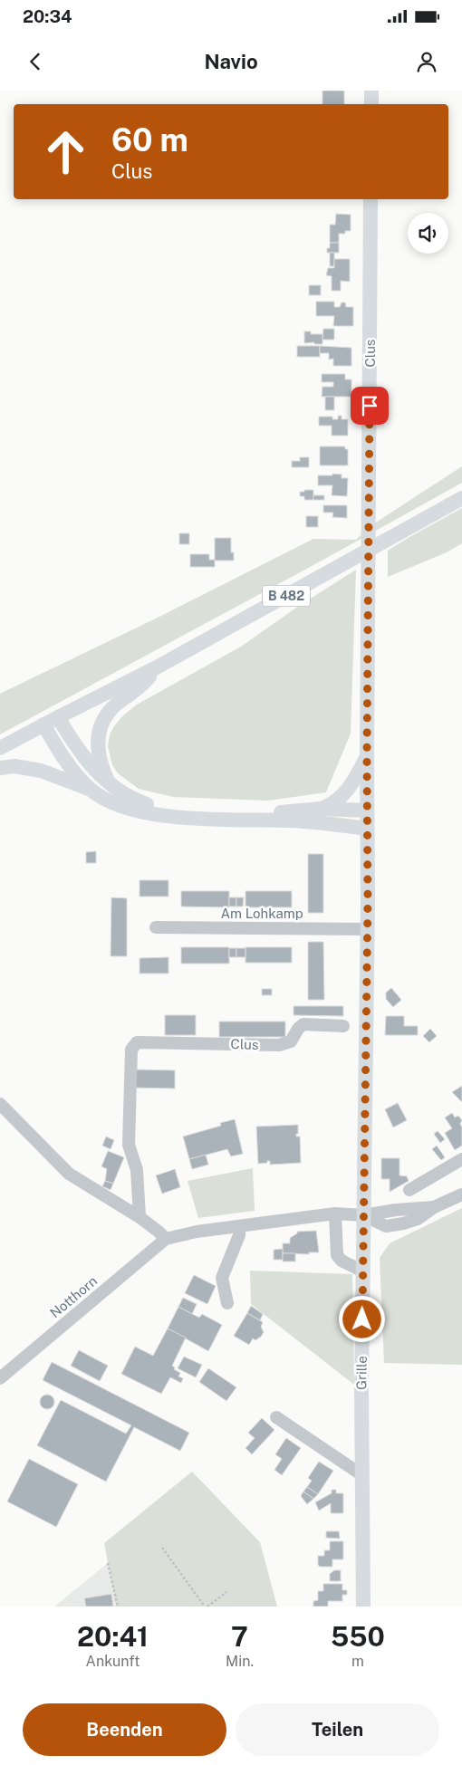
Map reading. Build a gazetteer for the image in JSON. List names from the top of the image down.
{
  "streets": {
    "main road": ["Clus", "B 482", "Grille"],
    "street": ["Am Lohkamp", "Notthorn"]
  },
  "crossings": [
    ["Clus", "Am Lohkamp"],
    ["Clus", "Notthorn"],
    ["Clus", "Grille"],
    ["Notthorn", "Grille"]
  ],
  "page": {
    "status": "20:34",
    "header": "Navio",
    "turn": ["60 m", "Clus"],
    "eta": [
      "20:41",
      "Ankunft",
      "7",
      "Min.",
      "550",
      "m"
    ],
    "buttons": ["Beenden", "Teilen"]
  }
}
